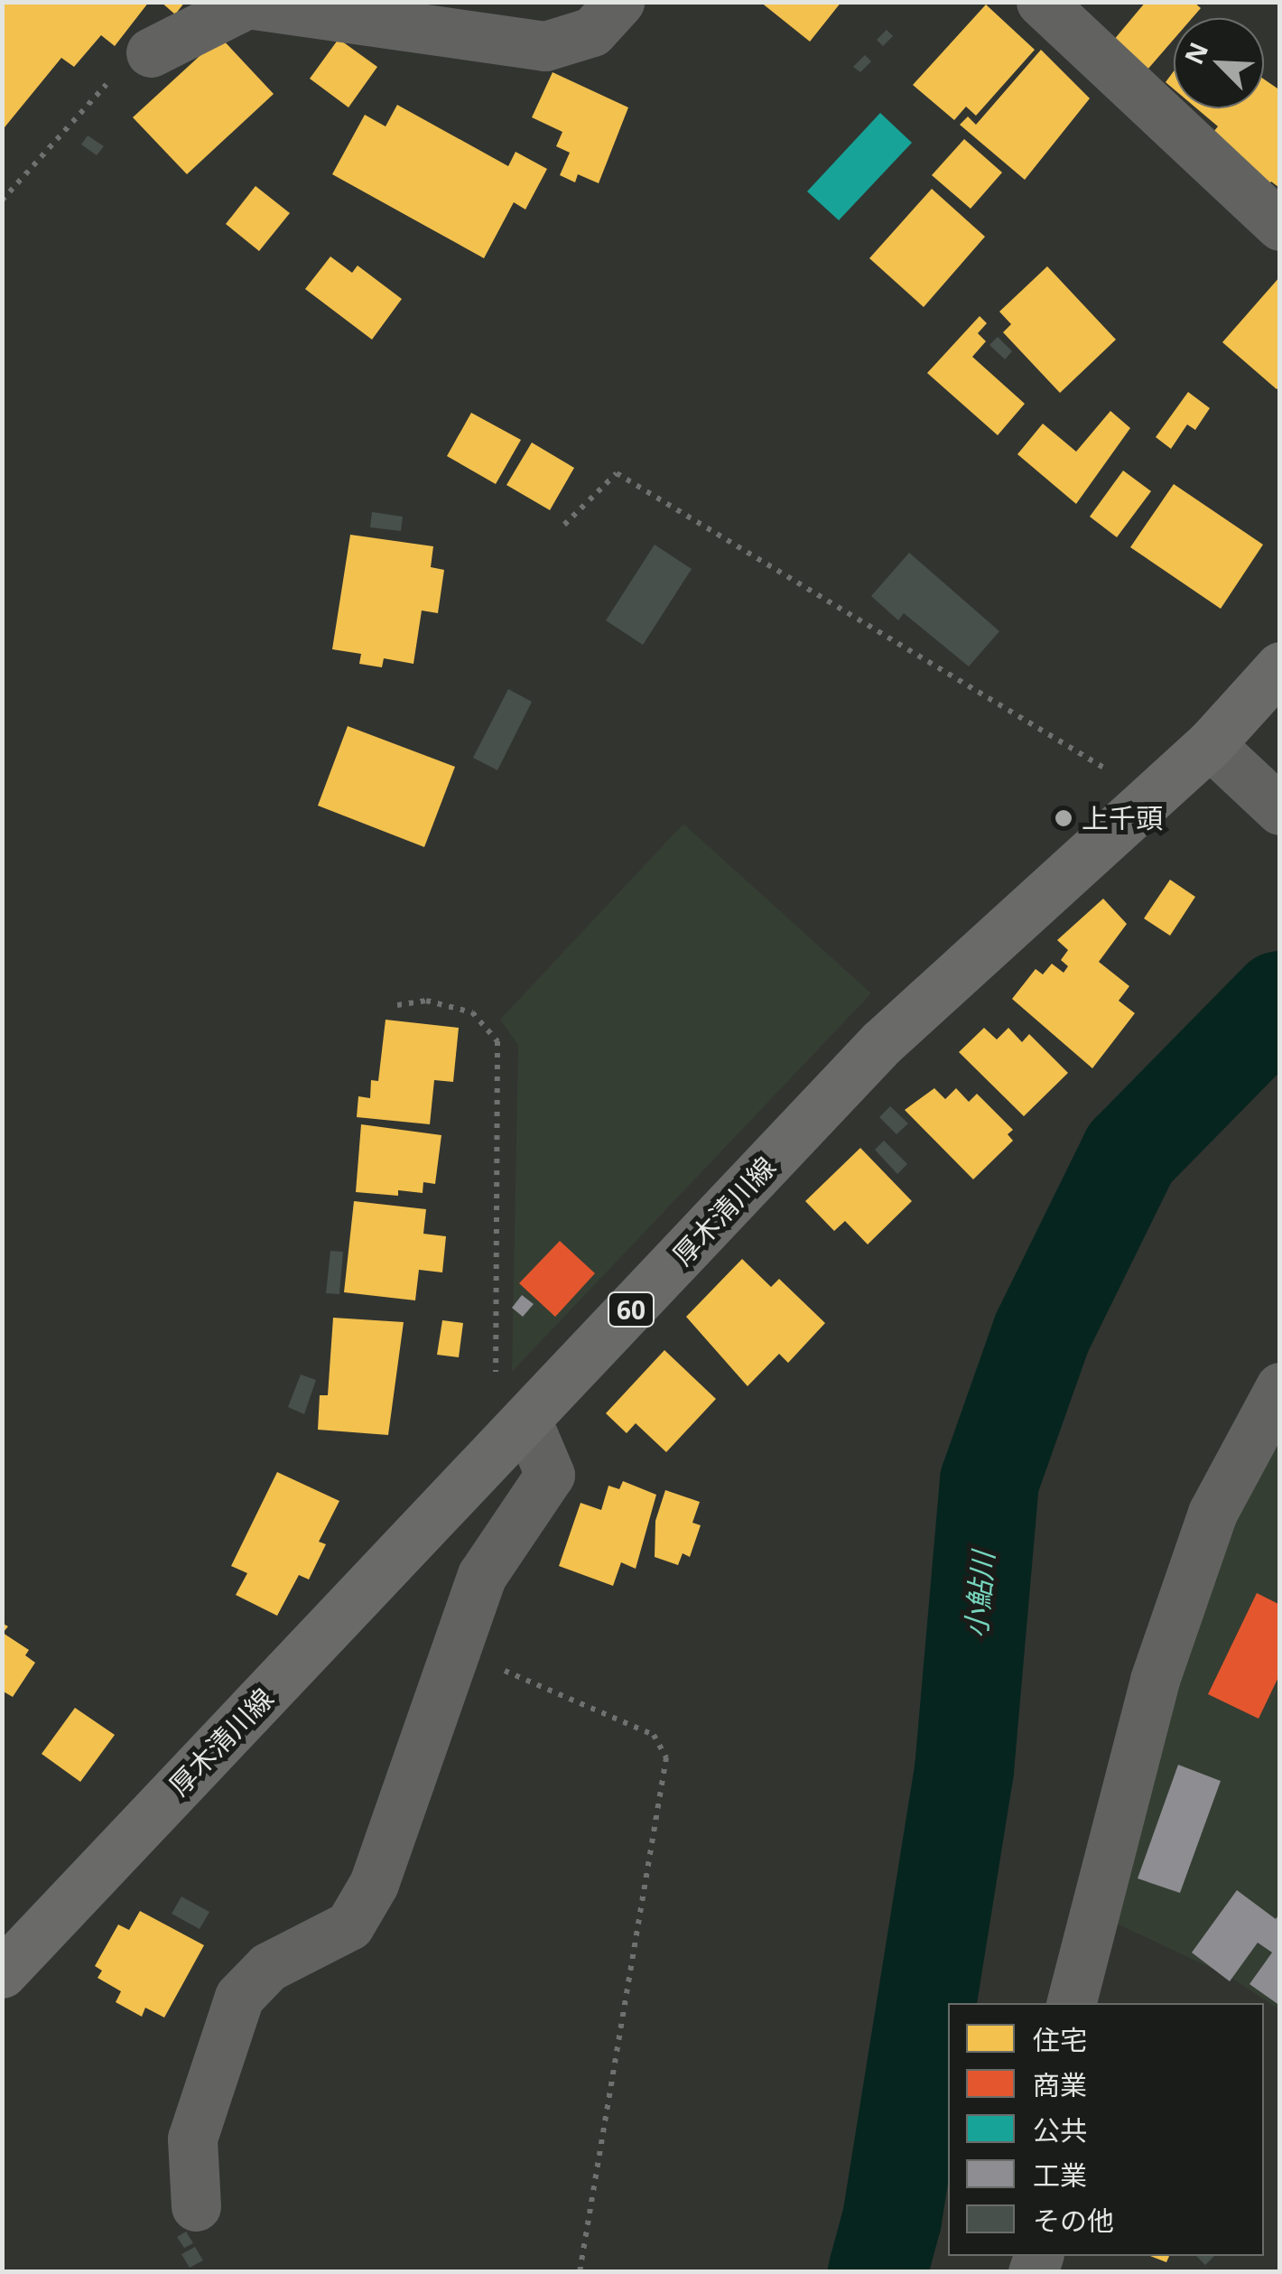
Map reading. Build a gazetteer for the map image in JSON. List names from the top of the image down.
{
  "streets": {
    "main road": ["厚木清川線", "60"]
  },
  "water": ["小鮎川"],
  "places": ["上千頭"],
  "legend": [
    "住宅",
    "商業",
    "公共",
    "工業",
    "その他"
  ],
  "north": "top left"
}
